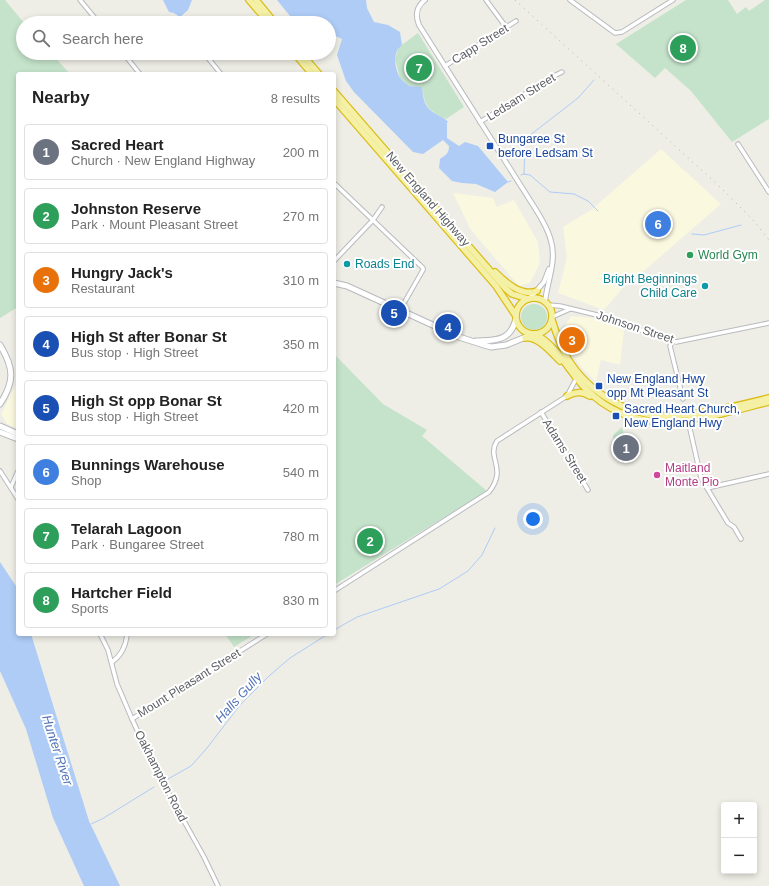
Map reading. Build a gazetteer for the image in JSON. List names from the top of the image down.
{
  "streets": {
    "highway": ["New England Highway"],
    "street": [
      "Capp Street",
      "Ledsam Street",
      "Johnson Street",
      "Adams Street",
      "Mount Pleasant Street",
      "Oakhampton Road"
    ]
  },
  "crossings": [
    ["New England Highway", "Johnson Street"],
    ["Mount Pleasant Street", "Oakhampton Road"]
  ],
  "water": ["Halls Gully", "Hunter River"],
  "places": {
    "transit": ["Bungaree St before Ledsam St", "New England Hwy opp Mt Pleasant St", "Sacred Heart Church, New England Hwy"],
    "other": [
      "World Gym",
      "Roads End",
      "Bright Beginnings Child Care",
      "Maitland Monte Pio"
    ]
  },
  "page": {
    "search": "Search here",
    "pins": [
      "8",
      "7",
      "6",
      "5",
      "4",
      "3",
      "1",
      "2"
    ],
    "heading": ["Nearby", "8 results"],
    "list": [
      {
        "mark": "1",
        "name": "Sacred Heart",
        "note": "Church · New England Highway",
        "value": "200 m"
      },
      {
        "mark": "2",
        "name": "Johnston Reserve",
        "note": "Park · Mount Pleasant Street",
        "value": "270 m"
      },
      {
        "mark": "3",
        "name": "Hungry Jack's",
        "note": "Restaurant",
        "value": "310 m"
      },
      {
        "mark": "4",
        "name": "High St after Bonar St",
        "note": "Bus stop · High Street",
        "value": "350 m"
      },
      {
        "mark": "5",
        "name": "High St opp Bonar St",
        "note": "Bus stop · High Street",
        "value": "420 m"
      },
      {
        "mark": "6",
        "name": "Bunnings Warehouse",
        "note": "Shop",
        "value": "540 m"
      },
      {
        "mark": "7",
        "name": "Telarah Lagoon",
        "note": "Park · Bungaree Street",
        "value": "780 m"
      },
      {
        "mark": "8",
        "name": "Hartcher Field",
        "note": "Sports",
        "value": "830 m"
      }
    ],
    "map_buttons": ["+", "−"]
  }
}
